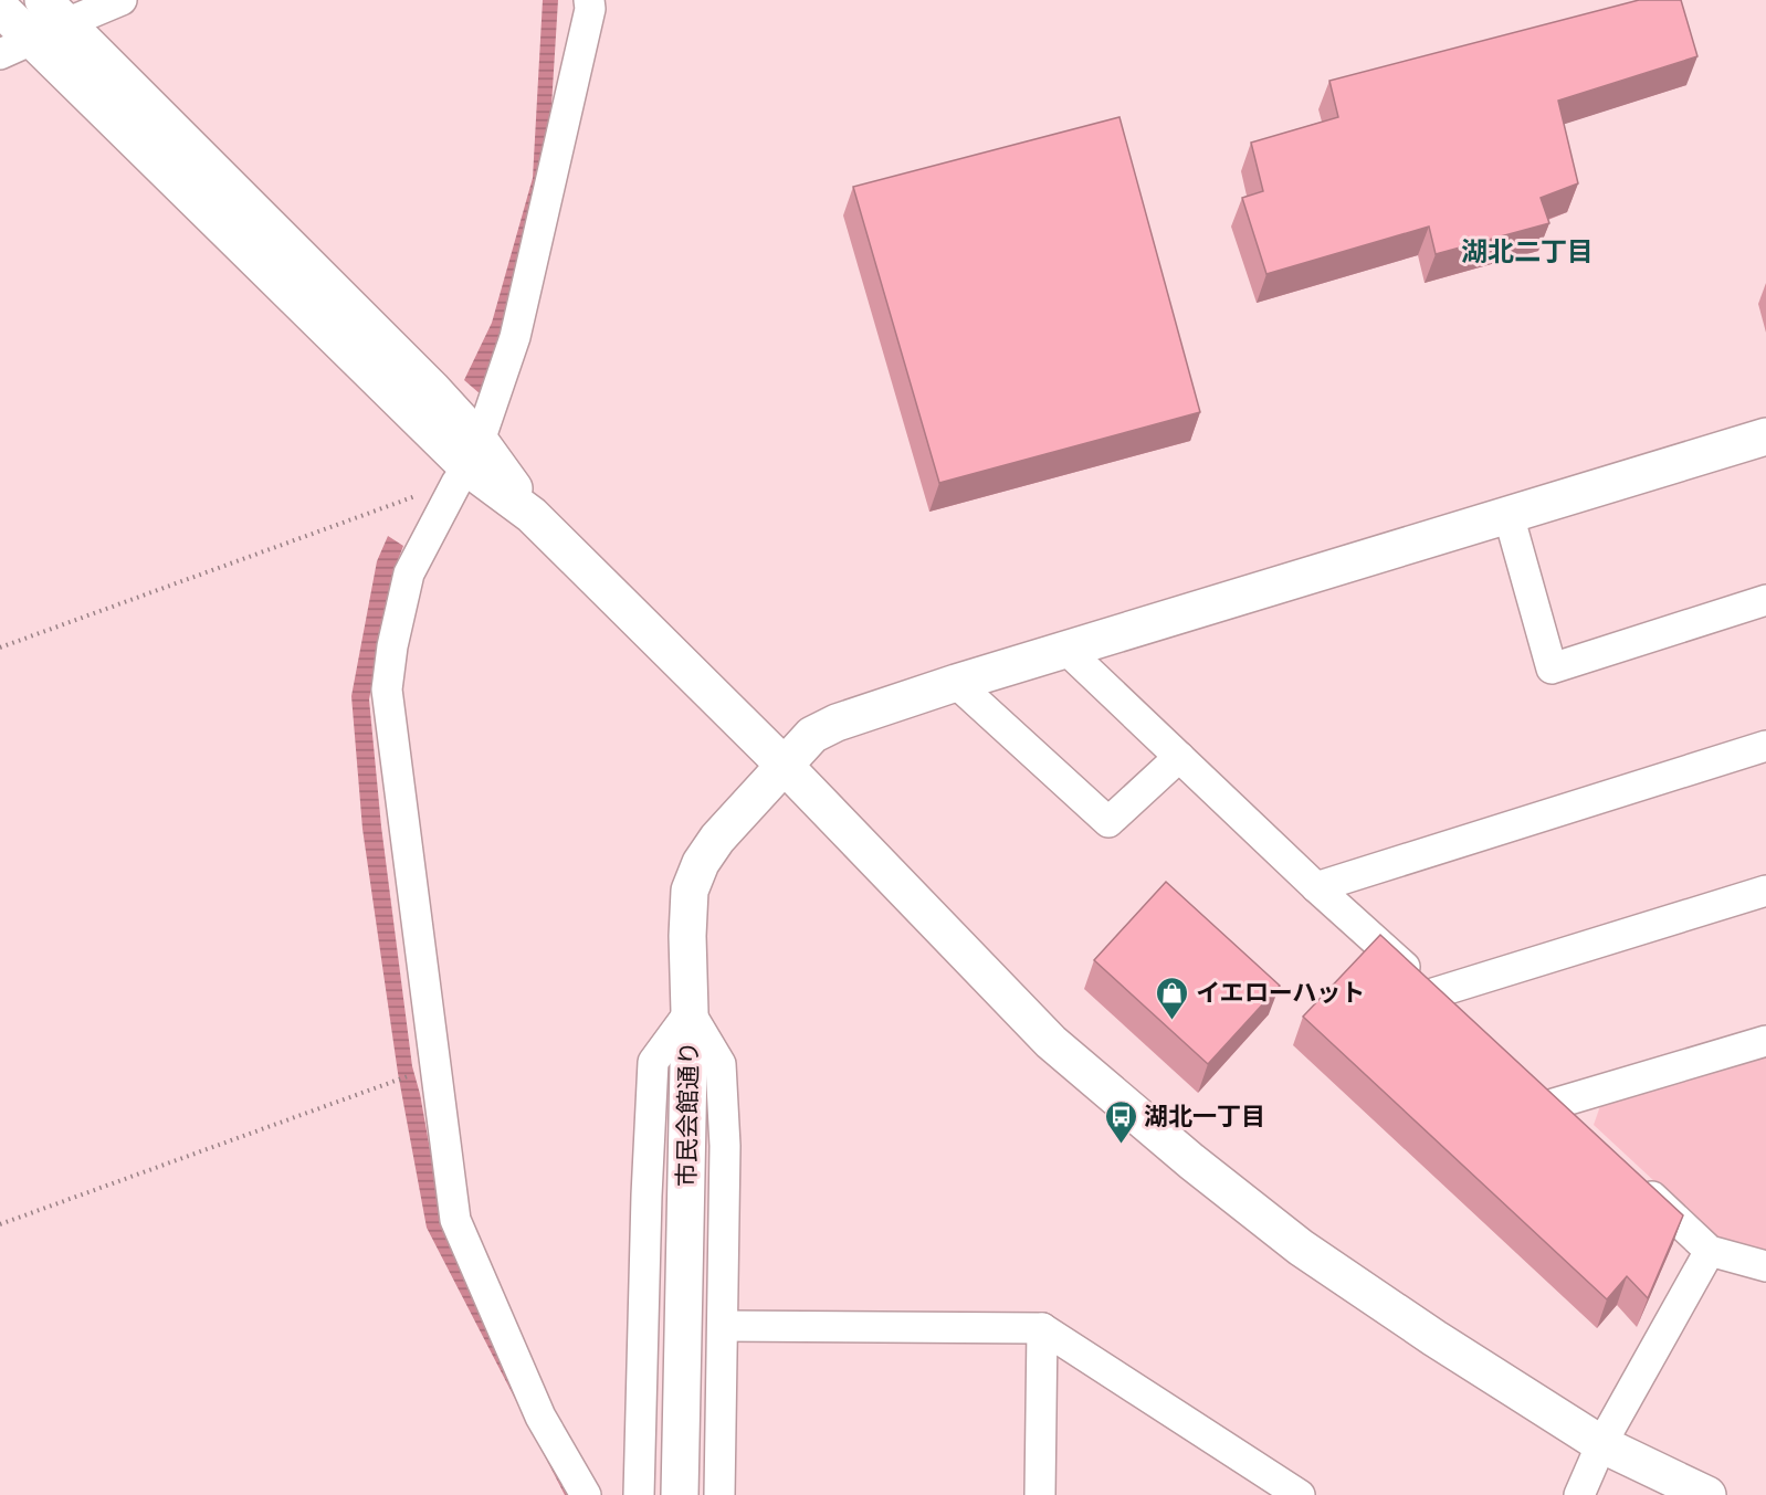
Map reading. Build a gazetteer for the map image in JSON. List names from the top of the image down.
{
  "streets": {
    "street": ["市民会館通り"]
  },
  "districts": ["湖北二丁目"],
  "places": {
    "shop": ["イエローハット"],
    "bus stop": ["湖北一丁目"]
  }
}
